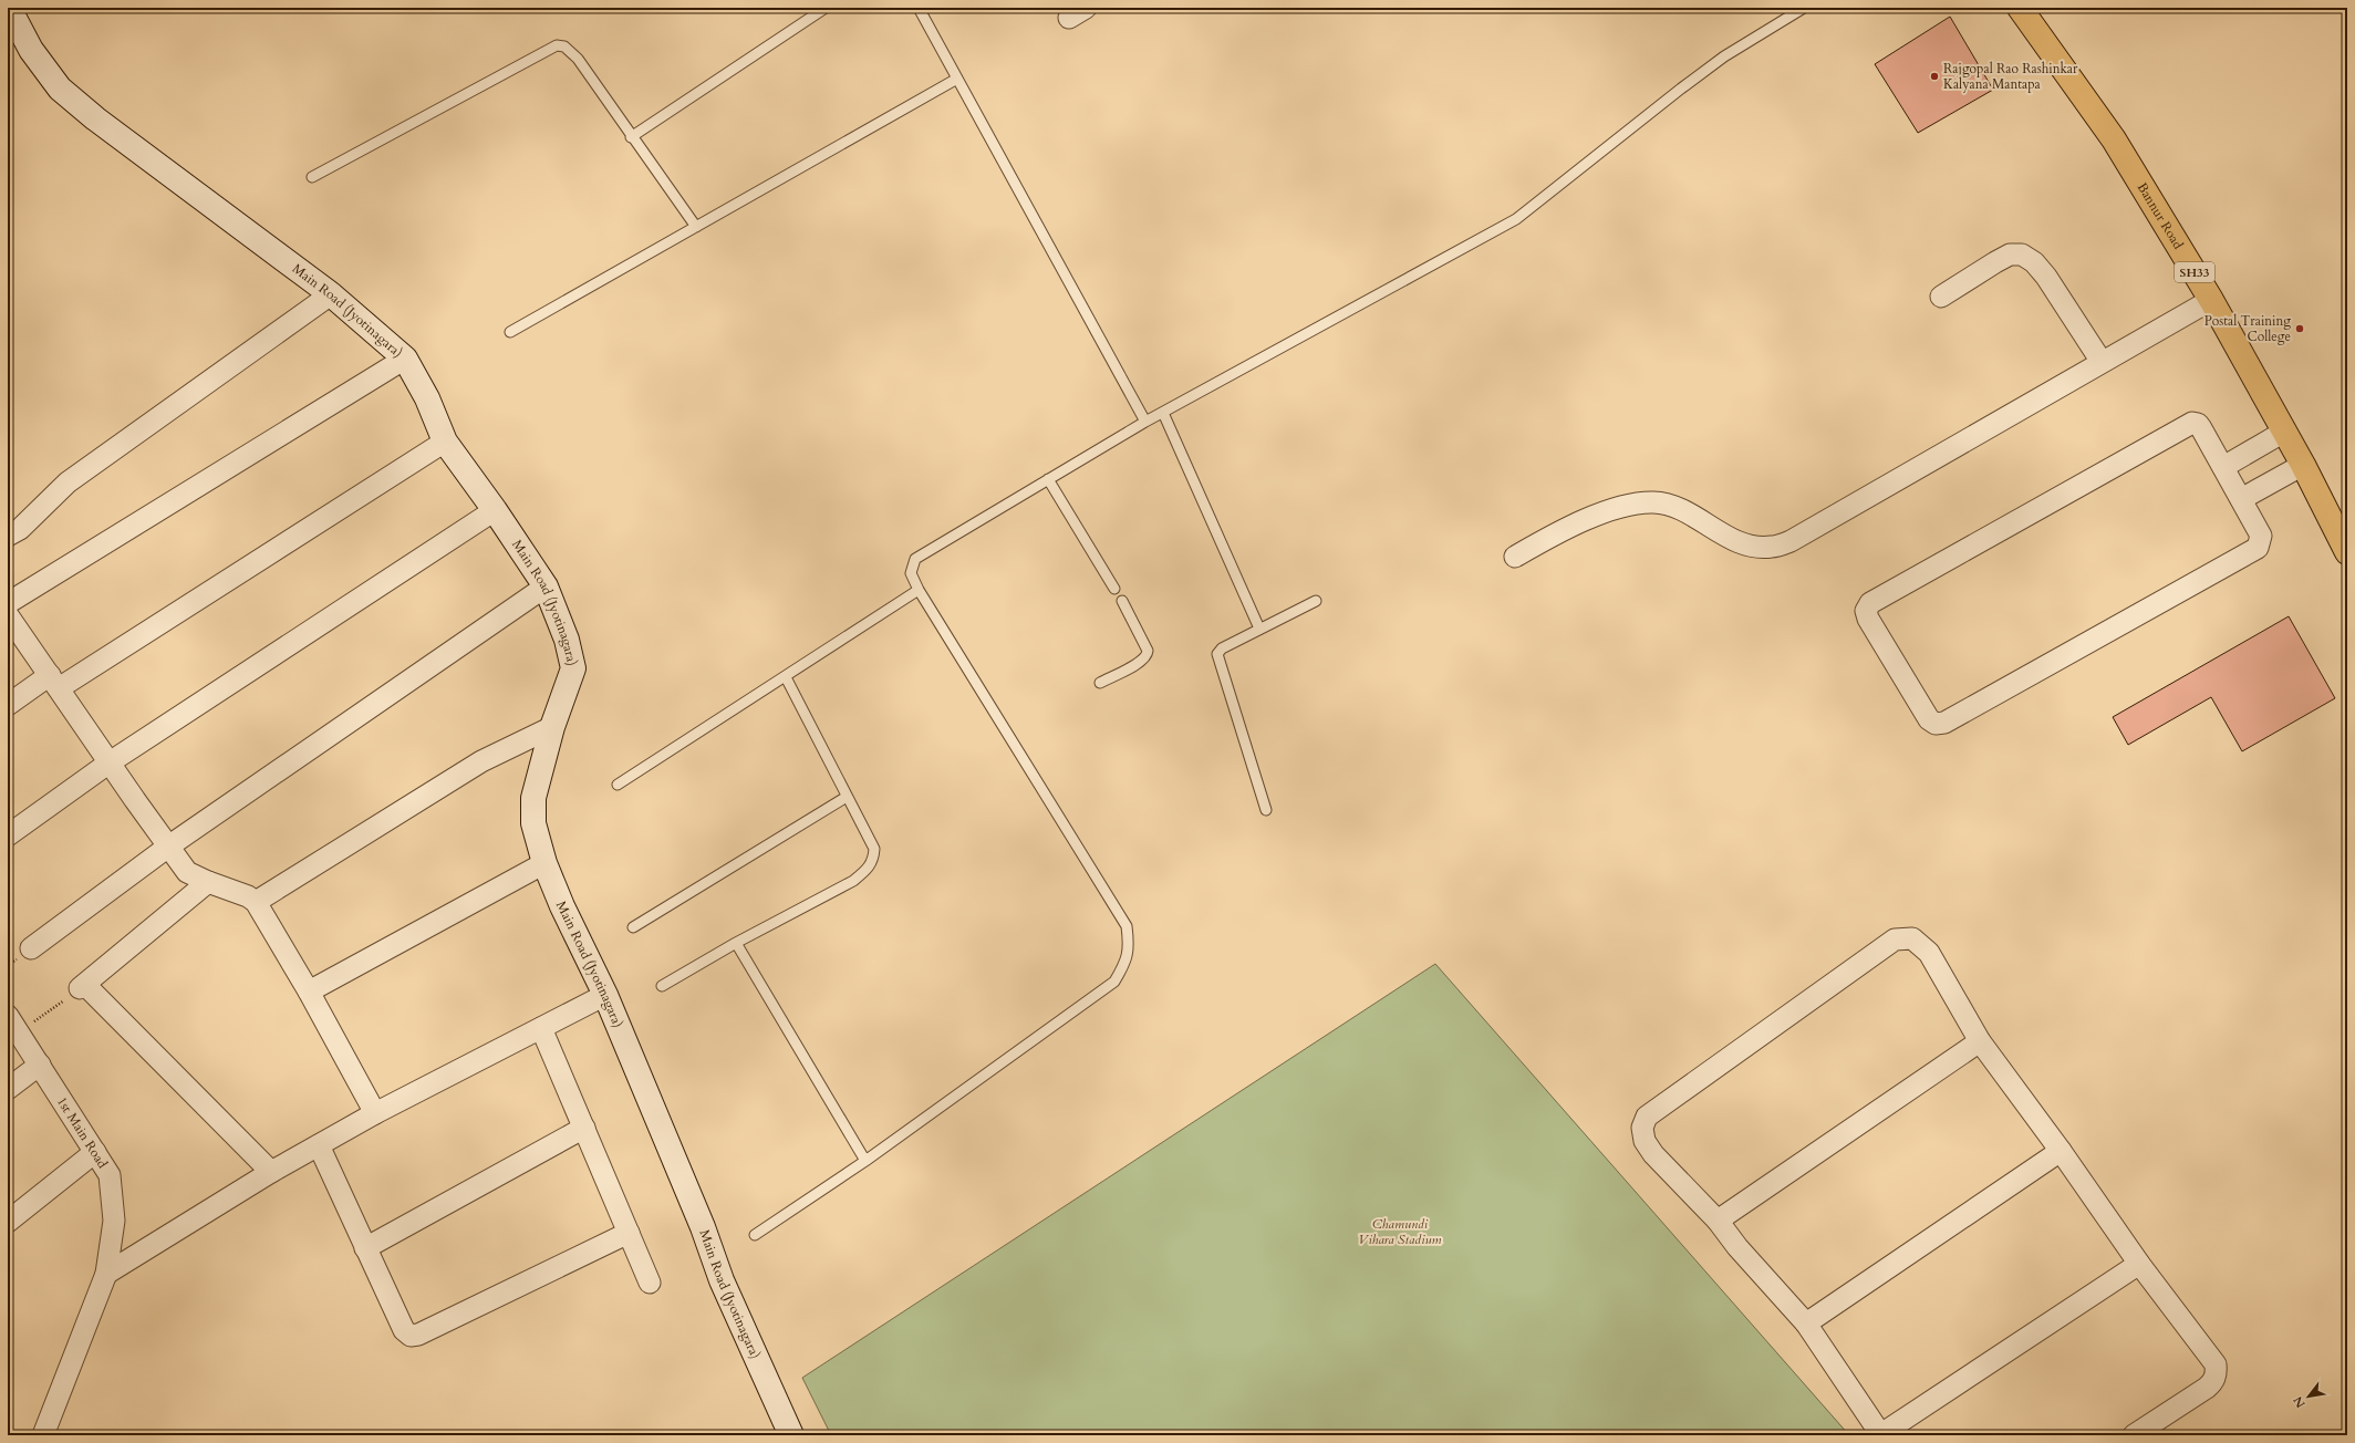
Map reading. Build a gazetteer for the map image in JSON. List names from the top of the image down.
{
  "streets": {
    "main road": ["Bannur Road", "SH33"],
    "street": ["Main Road (Jyotinagara)", "1st Main Road"]
  },
  "parks": ["Chamundi Vihara Stadium"],
  "places": ["Rajgopal Rao Rashinkar Kalyana Mantapa", "Postal Training College"],
  "north": "bottom left"
}
